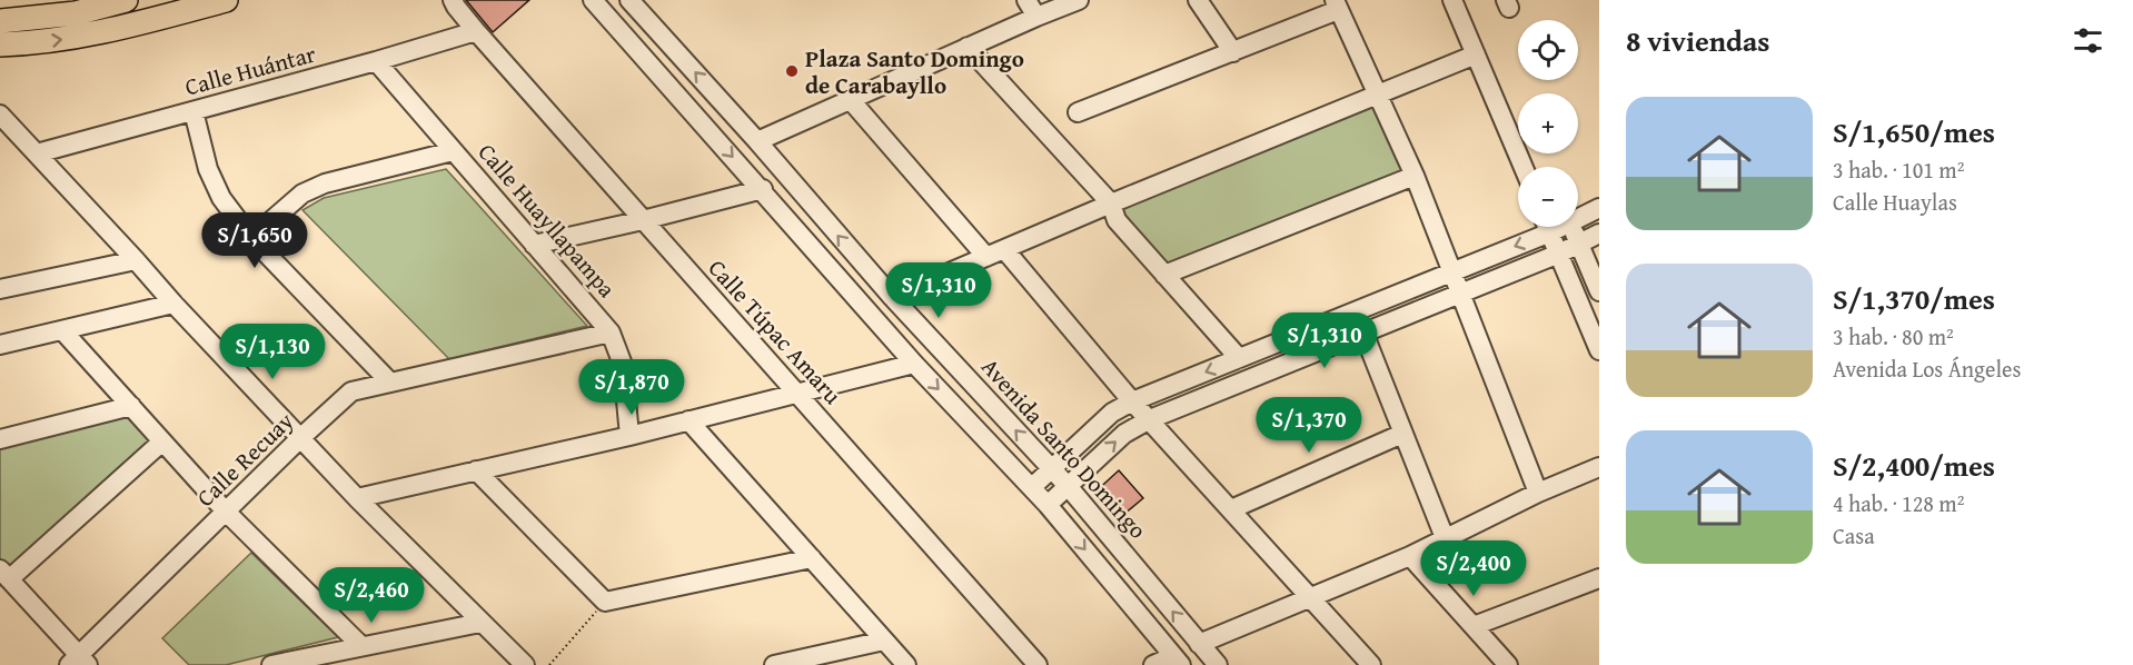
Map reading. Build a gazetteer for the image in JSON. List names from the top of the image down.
{
  "streets": {
    "street": [
      "Calle Huántar",
      "Calle Huayllapampa",
      "Calle Túpac Amaru",
      "Avenida Santo Domingo",
      "Calle Recuay"
    ]
  },
  "crossings": [
    ["Calle Huántar", "Calle Huayllapampa"],
    ["Calle Huántar", "Calle Túpac Amaru"],
    ["Calle Huayllapampa", "Calle Recuay"]
  ],
  "places": ["Plaza Santo Domingo de Carabayllo"],
  "page": {
    "heading": "8 viviendas",
    "map_buttons": ["+", "−"],
    "list": [
      {
        "name": "S/1,650/mes",
        "note": "3 hab. · 101 m² · Calle Huaylas"
      },
      {
        "name": "S/1,370/mes",
        "note": "3 hab. · 80 m² · Avenida Los Ángeles"
      },
      {
        "name": "S/2,400/mes",
        "note": "4 hab. · 128 m² · Casa"
      }
    ],
    "price": [
      "S/1,650",
      "S/1,310",
      "S/1,310",
      "S/1,130",
      "S/1,870",
      "S/1,370",
      "S/2,400",
      "S/2,460"
    ]
  }
}
